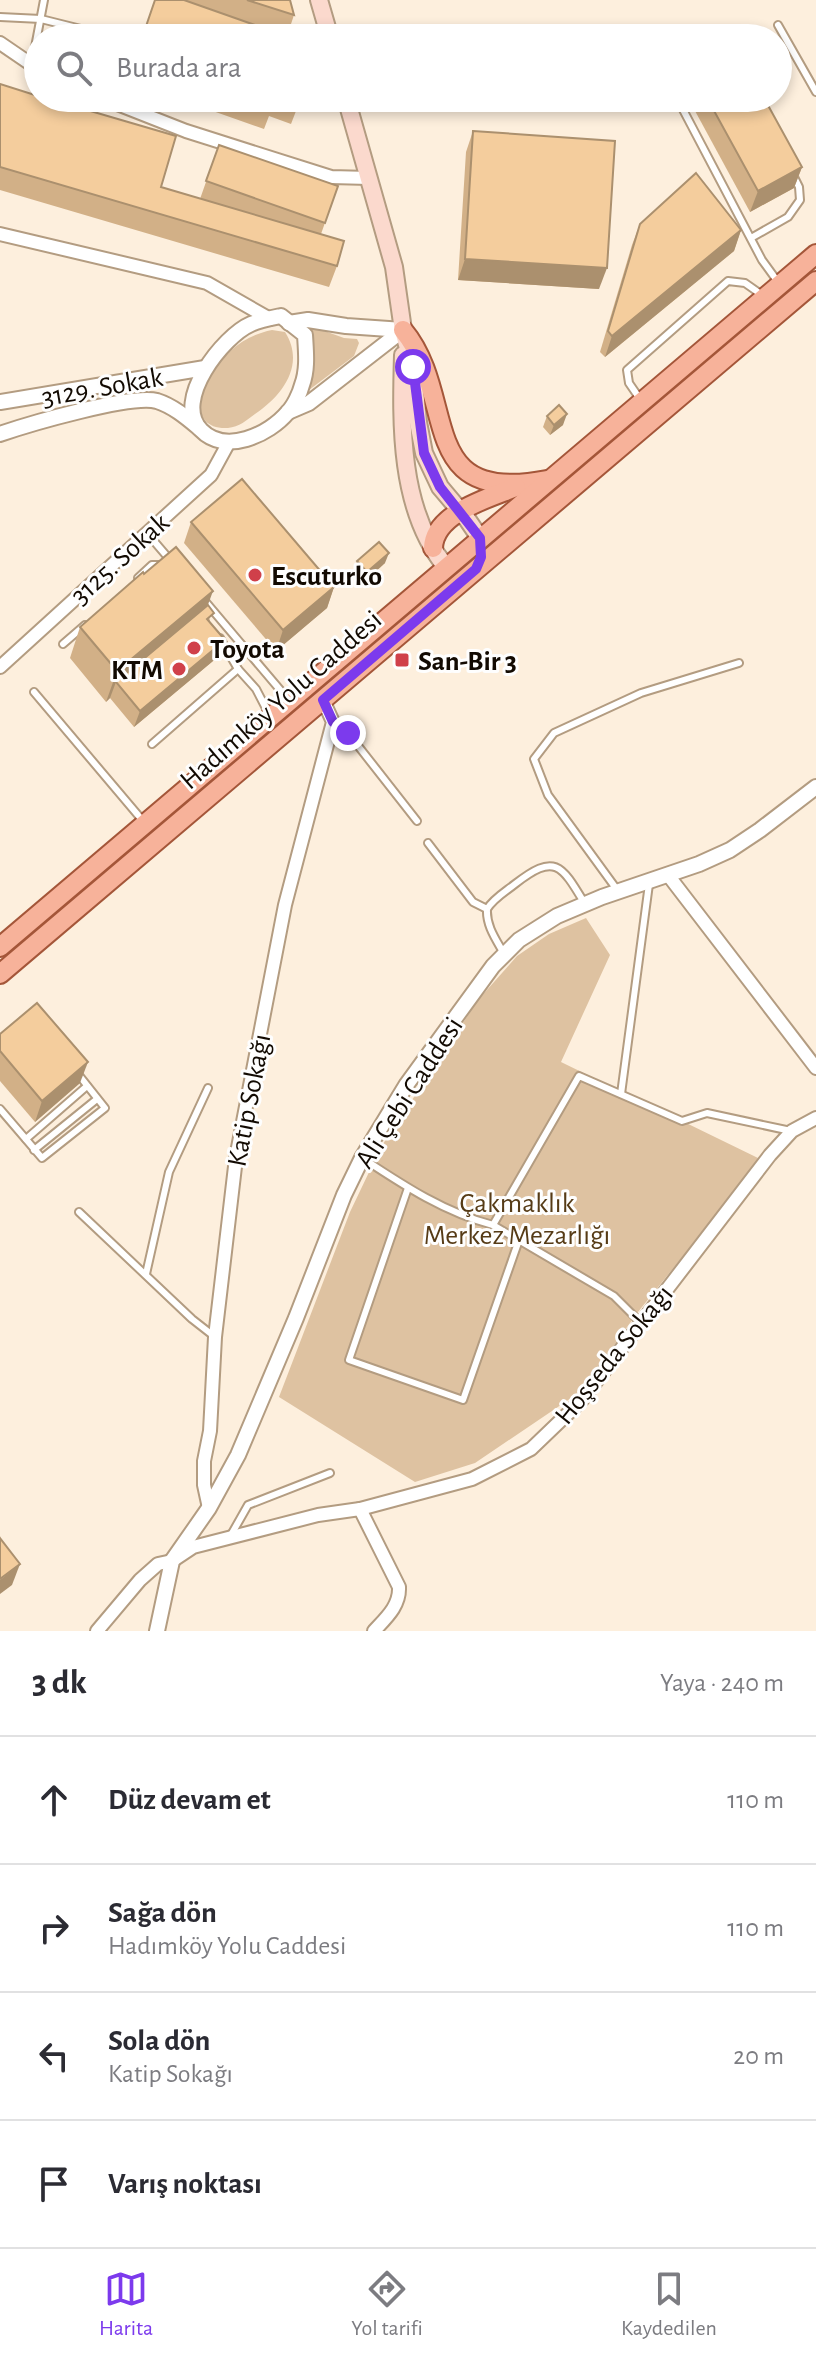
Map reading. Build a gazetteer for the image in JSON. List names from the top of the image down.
{
  "streets": {
    "main road": ["Hadımköy Yolu Caddesi"],
    "street": [
      "3129. Sokak",
      "3125. Sokak",
      "Ali Çebi Caddesi",
      "Katip Sokağı",
      "Hoşseda Sokağı"
    ]
  },
  "crossings": [
    ["3129. Sokak", "3125. Sokak"],
    ["Ali Çebi Caddesi", "Katip Sokağı"],
    ["Ali Çebi Caddesi", "Hoşseda Sokağı"]
  ],
  "parks": ["Çakmaklık Merkez Mezarlığı"],
  "places": {
    "other": ["Escuturko", "Toyota", "KTM"],
    "transit": ["San-Bir 3"]
  },
  "page": {
    "search": "Burada ara",
    "heading": ["3 dk", "Yaya · 240 m"],
    "list": [
      ["Düz devam et", "110 m"],
      ["Sağa dön", "Hadımköy Yolu Caddesi", "110 m"],
      ["Sola dön", "Katip Sokağı", "20 m"],
      "Varış noktası"
    ],
    "nav": ["Harita", "Yol tarifi", "Kaydedilen"]
  }
}
